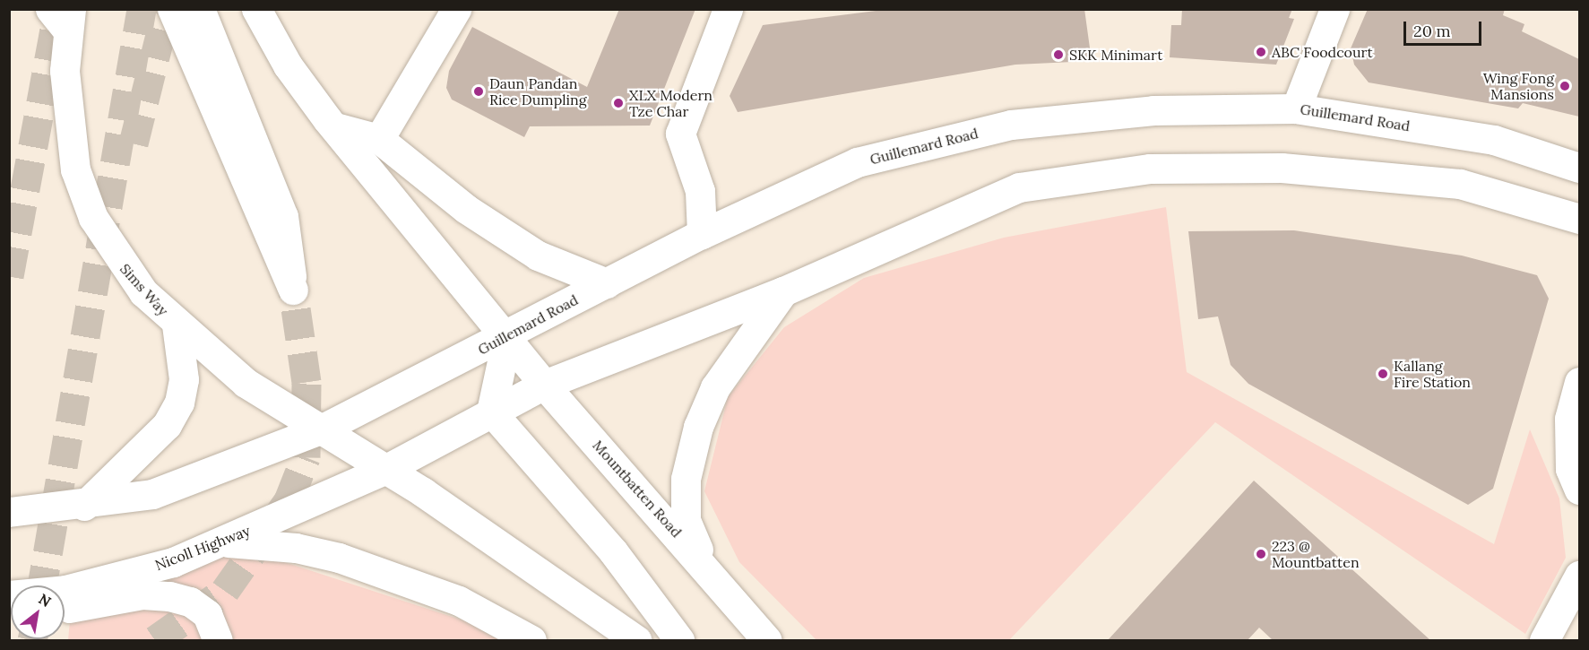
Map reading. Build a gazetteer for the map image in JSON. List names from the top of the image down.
{
  "streets": {
    "main road": [
      "Guillemard Road",
      "Sims Way",
      "Mountbatten Road",
      "Nicoll Highway"
    ]
  },
  "crossings": [
    ["Guillemard Road", "Sims Way"],
    ["Guillemard Road", "Mountbatten Road"],
    ["Sims Way", "Nicoll Highway"]
  ],
  "places": [
    "ABC Foodcourt",
    "SKK Minimart",
    "Wing Fong Mansions",
    "Daun Pandan Rice Dumpling",
    "XLX Modern Tze Char",
    "Kallang Fire Station",
    "223 @ Mountbatten"
  ],
  "scale_bar": "20 m",
  "north": "top right"
}
